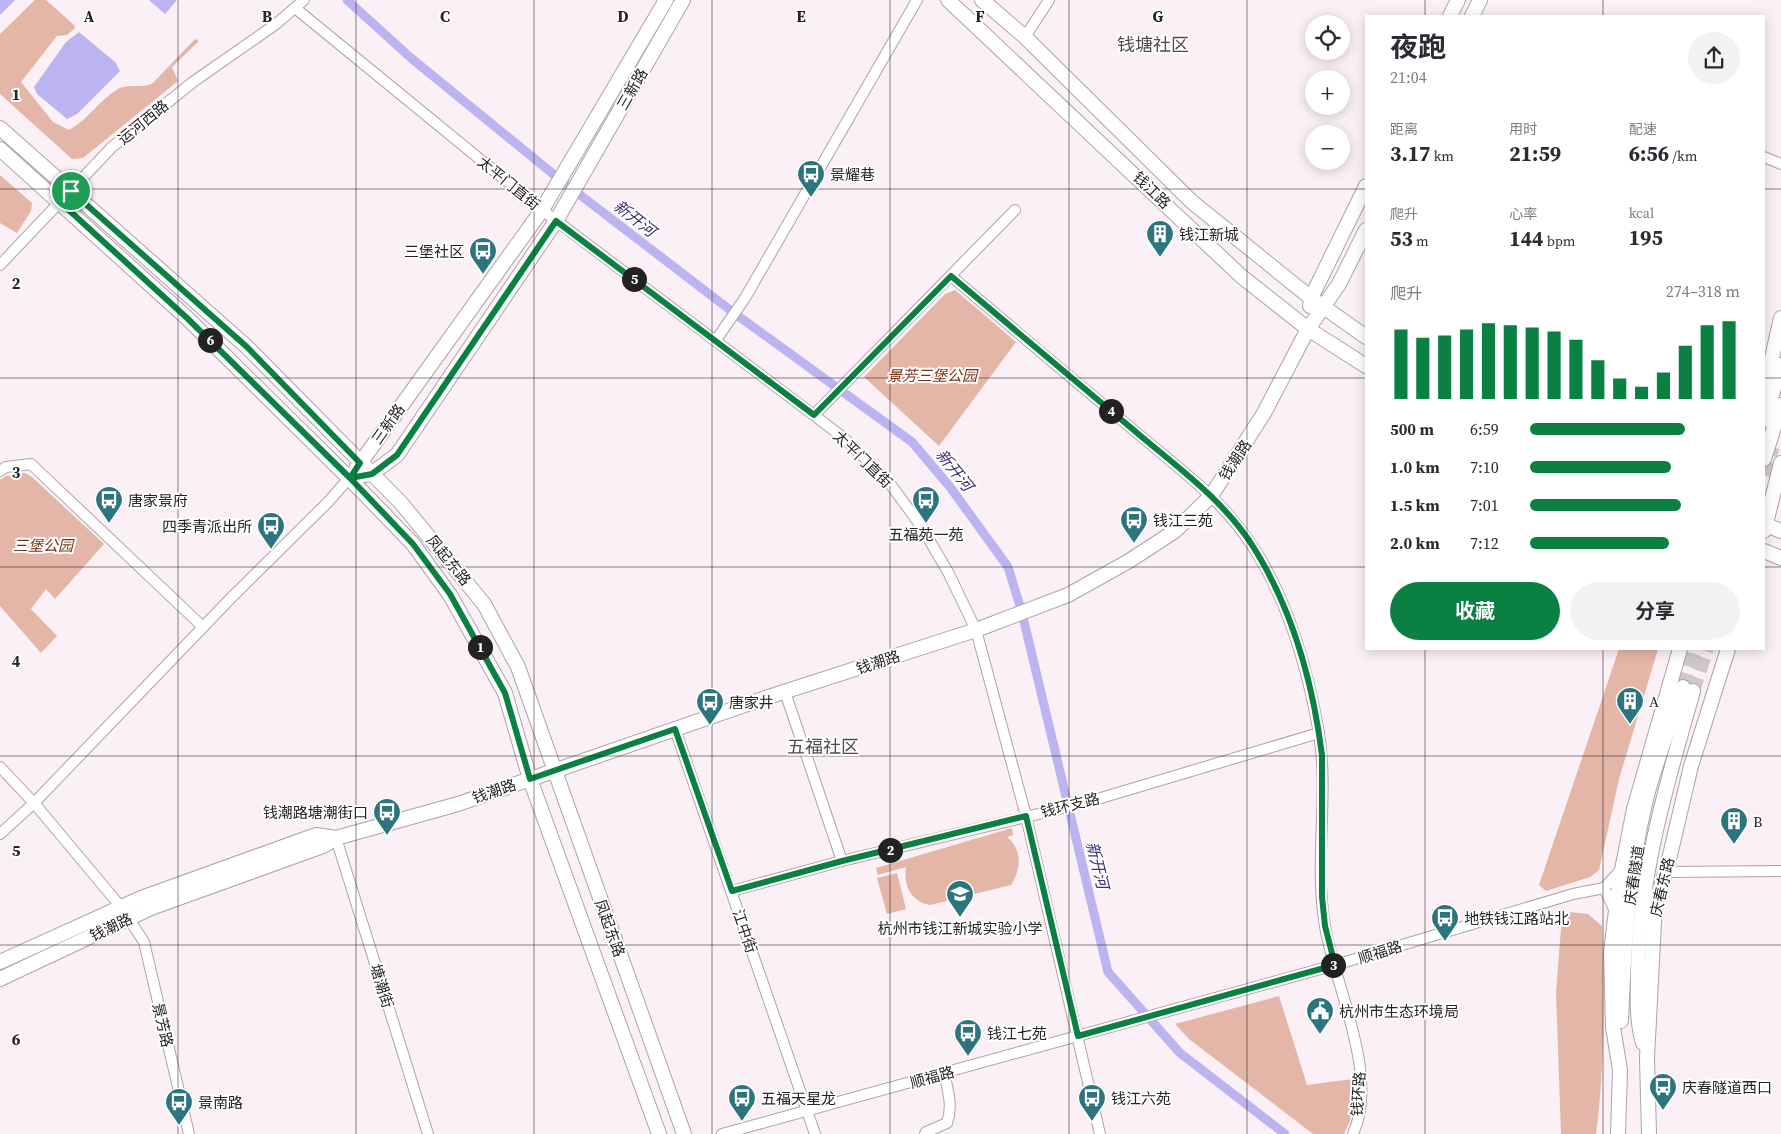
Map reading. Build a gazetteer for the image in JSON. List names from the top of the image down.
{
  "streets": {
    "main road": [
      "三新路",
      "钱江路",
      "钱潮路",
      "凤起东路",
      "庆春隧道",
      "庆春东路"
    ],
    "street": [
      "运河西路",
      "太平门直街",
      "钱环支路",
      "江中街",
      "顺福路",
      "塘潮街",
      "景芳路",
      "钱环路"
    ]
  },
  "crossings": [
    ["三新路", "太平门直街"],
    ["三新路", "凤起东路"],
    ["运河西路", "太平门直街"],
    ["运河西路", "凤起东路"],
    ["太平门直街", "钱潮路"],
    ["太平门直街", "钱环支路"],
    ["太平门直街", "顺福路"],
    ["钱江路", "钱潮路"],
    ["钱潮路", "凤起东路"],
    ["钱潮路", "江中街"],
    ["钱潮路", "塘潮街"],
    ["钱潮路", "景芳路"],
    ["钱潮路", "钱环路"],
    ["钱环支路", "江中街"],
    ["钱环支路", "钱环路"],
    ["庆春隧道", "庆春东路"],
    ["江中街", "顺福路"],
    ["顺福路", "钱环路"]
  ],
  "districts": ["钱塘社区", "五福社区"],
  "water": ["新开河"],
  "parks": ["景芳三堡公园", "三堡公园"],
  "places": {
    "bus stop": [
      "景耀巷",
      "三堡社区",
      "唐家景府",
      "五福苑一苑",
      "钱江三苑",
      "四季青派出所",
      "唐家井",
      "钱潮路塘潮街口",
      "地铁钱江路站北",
      "钱江七苑",
      "庆春隧道西口",
      "五福天星龙",
      "钱江六苑",
      "景南路"
    ],
    "building": ["钱江新城", "A", "B"],
    "school or university": ["杭州市钱江新城实验小学"],
    "public building": ["杭州市生态环境局"]
  },
  "page": {
    "map_buttons": ["+", "−"],
    "heading": ["夜跑", "21:04"],
    "stats": [
      ["距离", "3.17 km"],
      ["用时", "21:59"],
      ["配速", "6:56 /km"],
      ["爬升", "53 m"],
      ["心率", "144 bpm"],
      ["kcal", "195"]
    ],
    "pins": [
      "5",
      "6",
      "4",
      "1",
      "2",
      "3"
    ],
    "chart": ["爬升", "274–318 m"],
    "list": [
      {
        "name": "500 m",
        "note": "6:59"
      },
      {
        "name": "1.0 km",
        "note": "7:10"
      },
      {
        "name": "1.5 km",
        "note": "7:01"
      },
      {
        "name": "2.0 km",
        "note": "7:12"
      }
    ],
    "buttons": ["收藏", "分享"]
  },
  "grid": {
    "columns": [
      "A",
      "B",
      "C",
      "D",
      "E",
      "F",
      "G"
    ],
    "rows": [
      "1",
      "2",
      "3",
      "4",
      "5",
      "6"
    ]
  }
}
